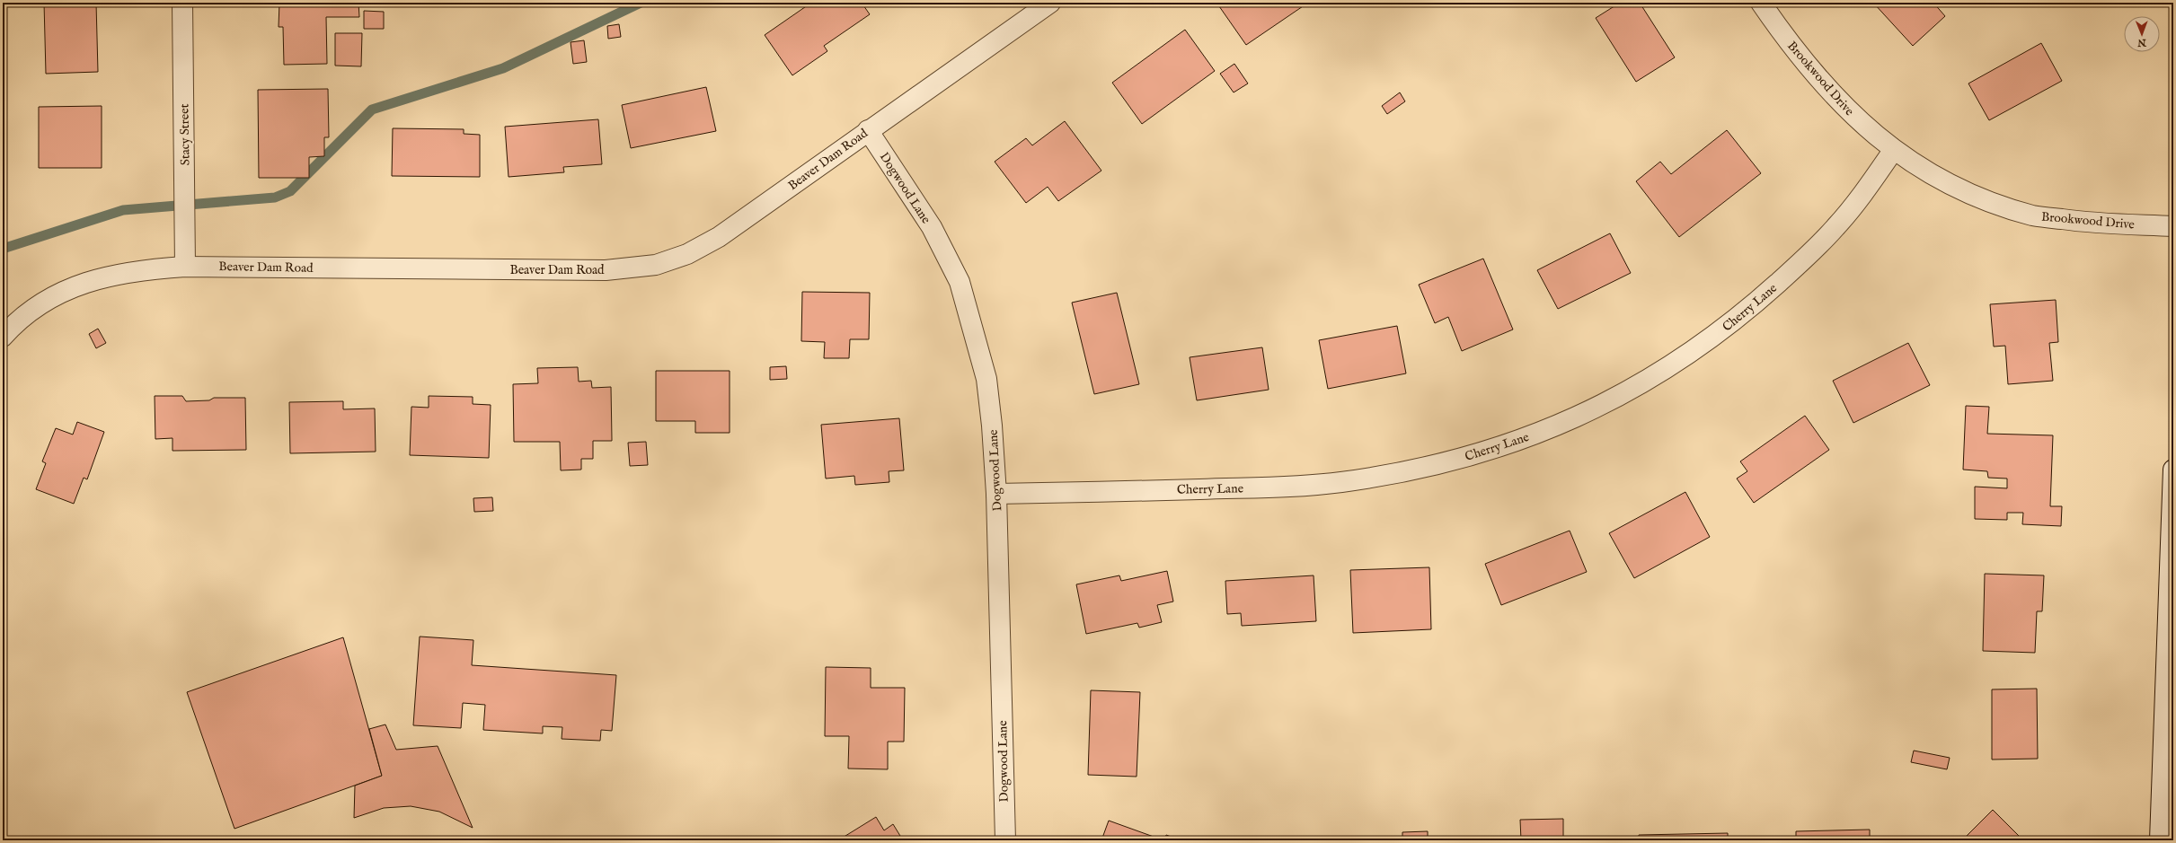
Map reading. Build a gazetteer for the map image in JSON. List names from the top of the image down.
{
  "streets": {
    "street": [
      "Brookwood Drive",
      "Stacy Street",
      "Beaver Dam Road",
      "Dogwood Lane",
      "Cherry Lane"
    ]
  },
  "crossings": [
    ["Brookwood Drive", "Cherry Lane"],
    ["Stacy Street", "Beaver Dam Road"],
    ["Beaver Dam Road", "Dogwood Lane"],
    ["Dogwood Lane", "Cherry Lane"]
  ],
  "north": "bottom"
}
